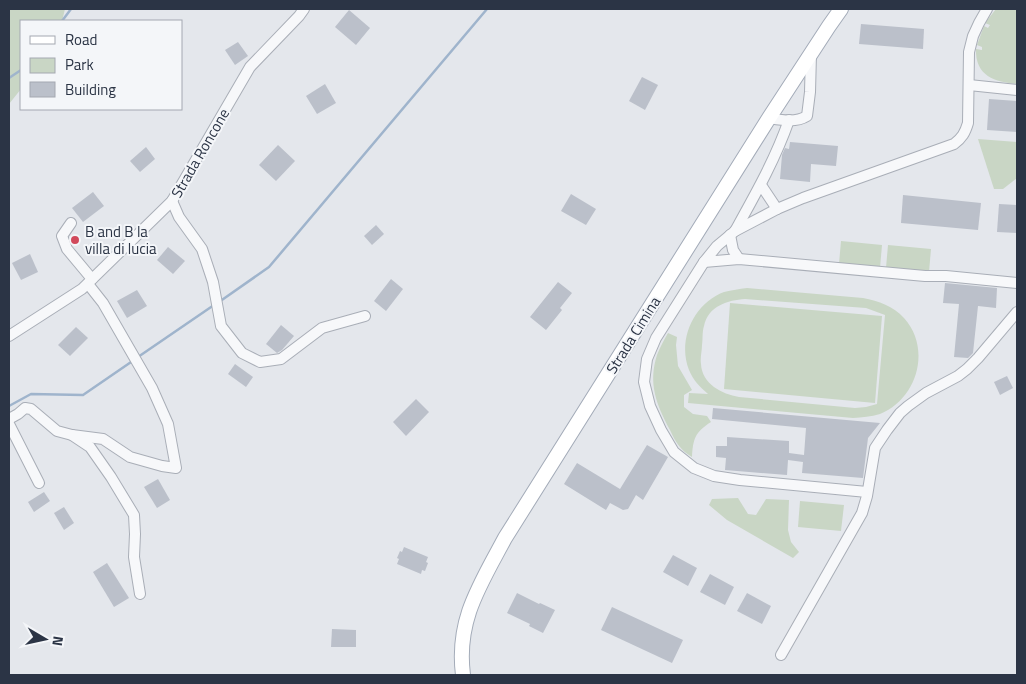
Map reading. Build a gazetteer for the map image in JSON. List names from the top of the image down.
{
  "streets": {
    "main road": ["Strada Cimina"],
    "street": ["Strada Roncone"]
  },
  "places": ["B and B la villa di lucia"],
  "legend": ["Road", "Park", "Building"],
  "north": "right"
}
